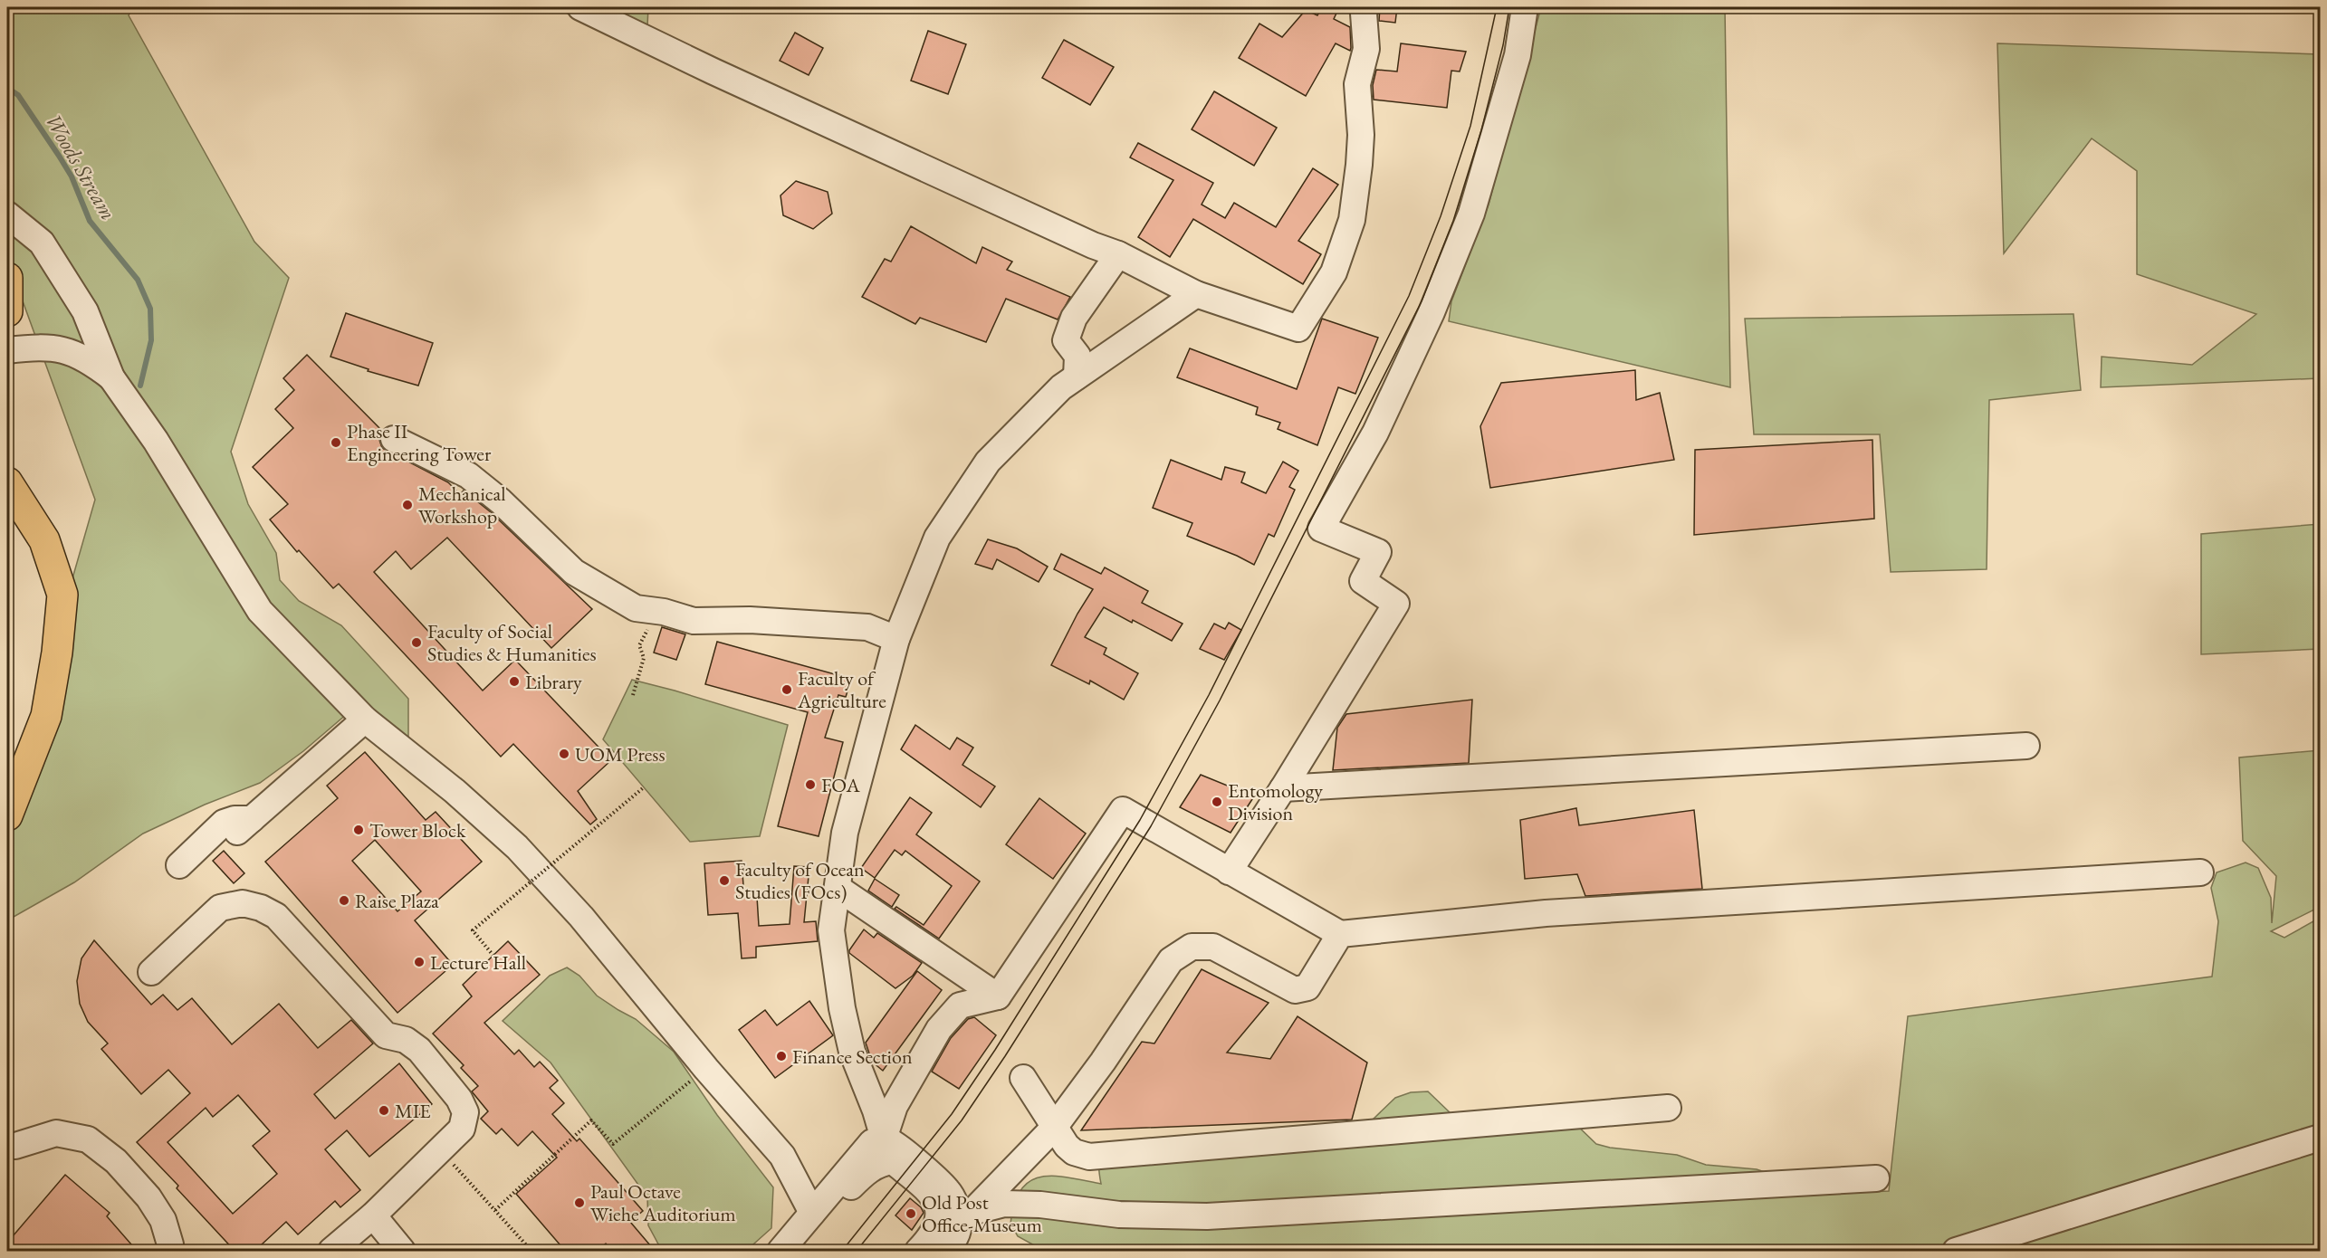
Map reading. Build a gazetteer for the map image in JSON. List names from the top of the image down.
{
  "water": ["Woods Stream"],
  "places": [
    "Phase II Engineering Tower",
    "Mechanical Workshop",
    "Faculty of Social Studies & Humanities",
    "Library",
    "Faculty of Agriculture",
    "UOM Press",
    "FOA",
    "Entomology Division",
    "Tower Block",
    "Faculty of Ocean Studies (FOcs)",
    "Raise Plaza",
    "Lecture Hall",
    "Finance Section",
    "MIE",
    "Paul Octave Wiehe Auditorium",
    "Old Post Office-Museum"
  ]
}
